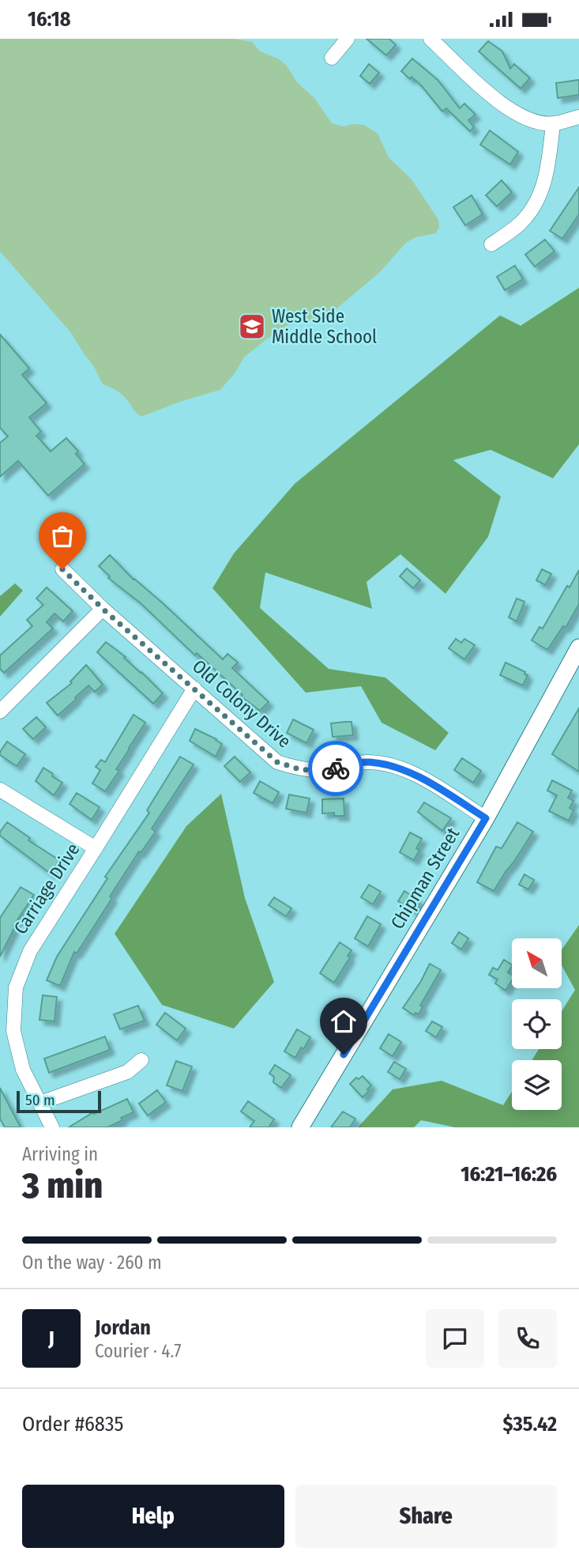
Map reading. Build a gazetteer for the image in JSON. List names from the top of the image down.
{
  "streets": {
    "street": ["Old Colony Drive", "Chipman Street", "Carriage Drive"]
  },
  "crossings": [
    ["Old Colony Drive", "Chipman Street"],
    ["Old Colony Drive", "Carriage Drive"]
  ],
  "places": {
    "school or university": ["West Side Middle School"]
  },
  "scale_bar": "50 m",
  "north": "top left",
  "page": {
    "status": "16:18",
    "scale": "50 m",
    "heading": ["3 min", "Arriving in", "16:21–16:26"],
    "panel": [
      "Jordan",
      "Courier · 4.7",
      "Order #6835",
      "$35.42"
    ],
    "bar": "On the way · 260 m",
    "round": "J",
    "buttons": ["Help", "Share"]
  }
}
